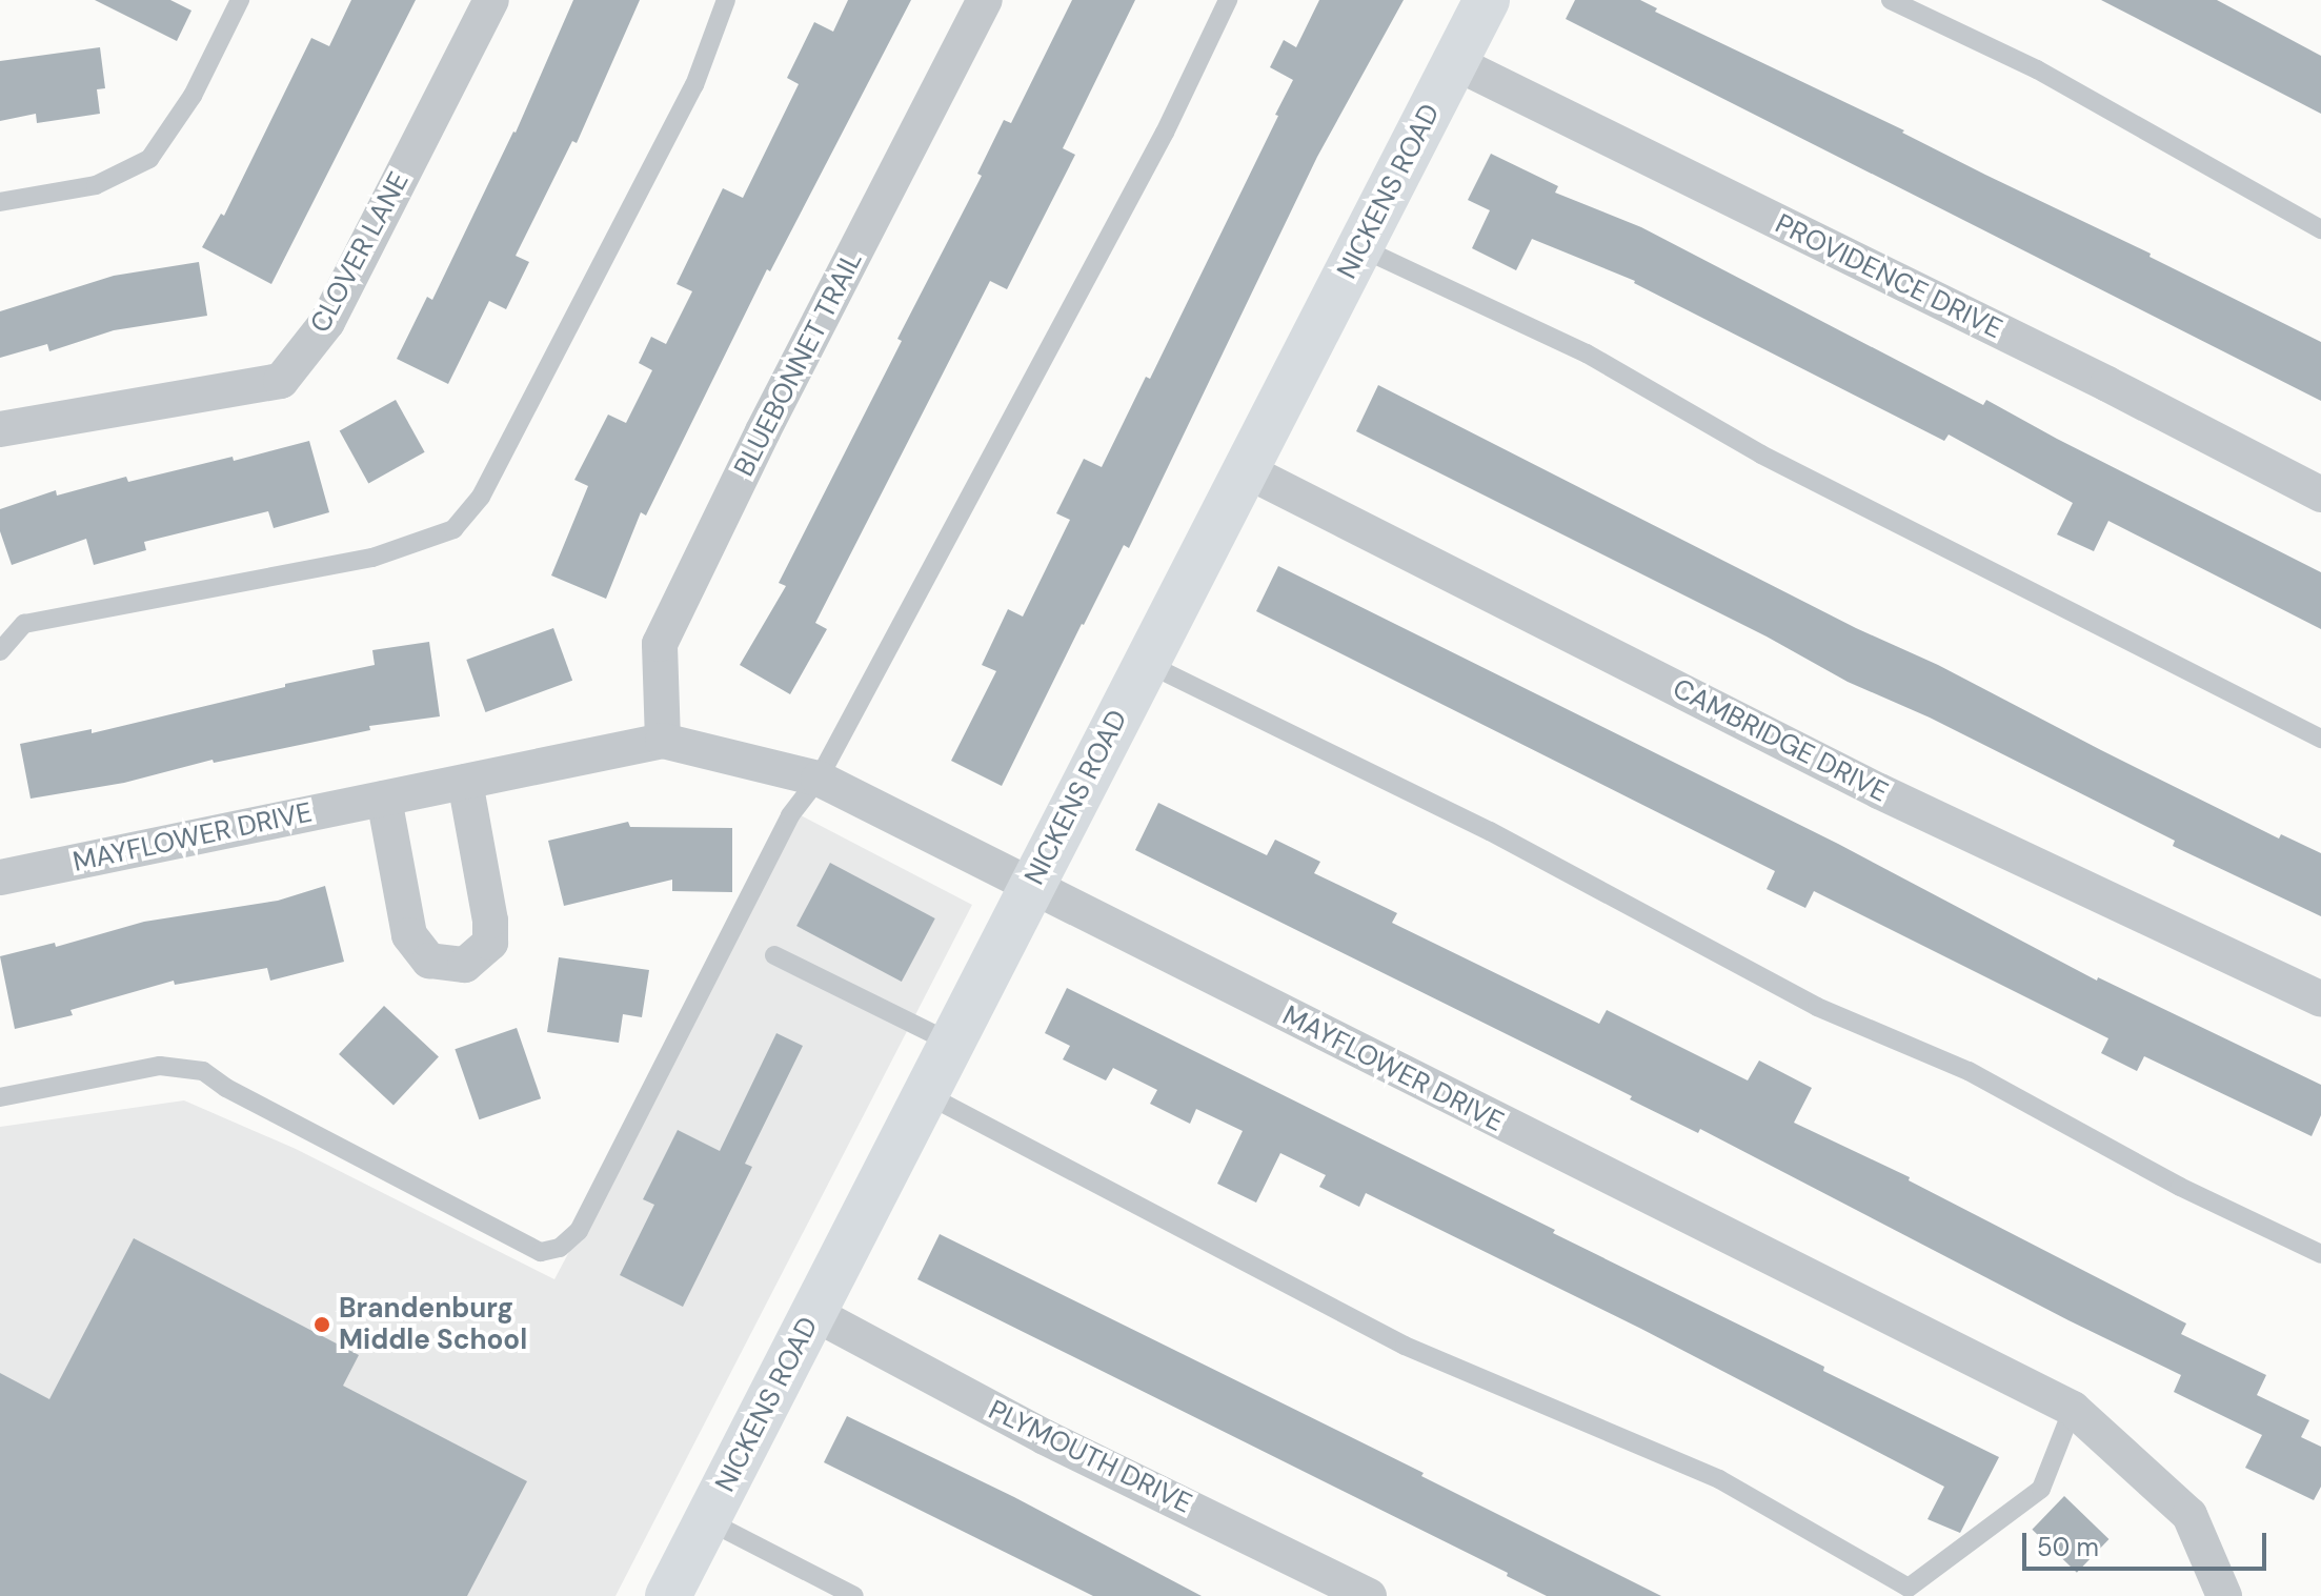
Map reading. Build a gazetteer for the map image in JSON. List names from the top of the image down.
{
  "streets": {
    "street": [
      "NICKENS ROAD",
      "CLOVER LANE",
      "PROVIDENCE DRIVE",
      "BLUEBONNET TRAIL",
      "CAMBRIDGE DRIVE",
      "MAYFLOWER DRIVE",
      "PLYMOUTH DRIVE"
    ]
  },
  "crossings": [
    ["NICKENS ROAD", "PROVIDENCE DRIVE"],
    ["NICKENS ROAD", "CAMBRIDGE DRIVE"],
    ["NICKENS ROAD", "MAYFLOWER DRIVE"],
    ["NICKENS ROAD", "PLYMOUTH DRIVE"],
    ["BLUEBONNET TRAIL", "MAYFLOWER DRIVE"]
  ],
  "places": ["Brandenburg Middle School"],
  "scale_bar": "50 m"
}
